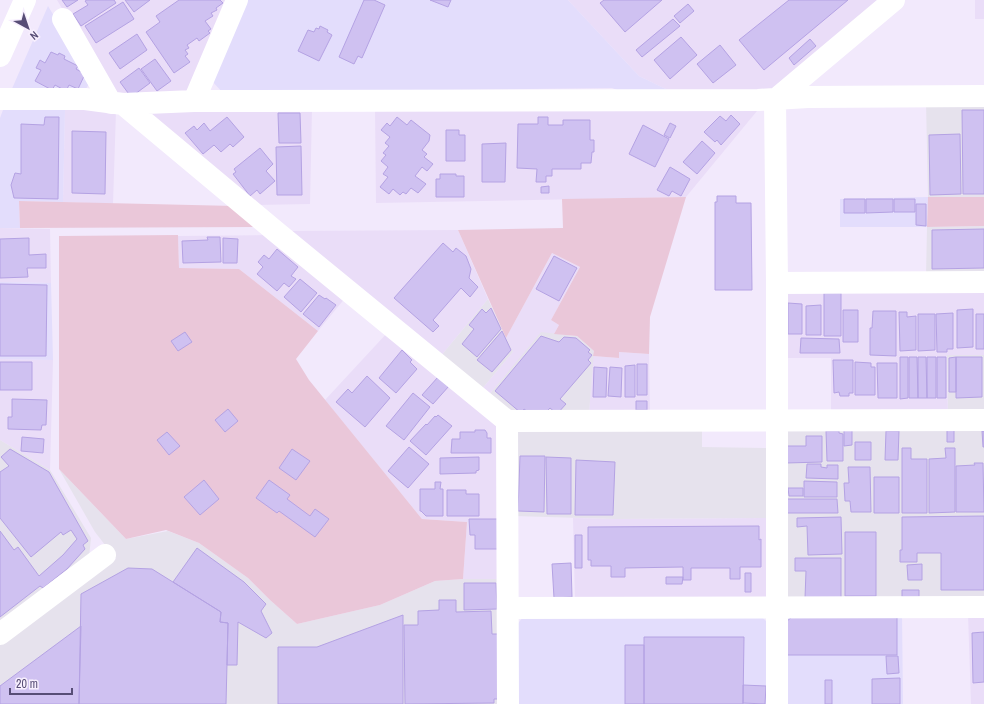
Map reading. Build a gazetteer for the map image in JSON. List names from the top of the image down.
{
  "scale_bar": "20 m",
  "north": "bottom right"
}
